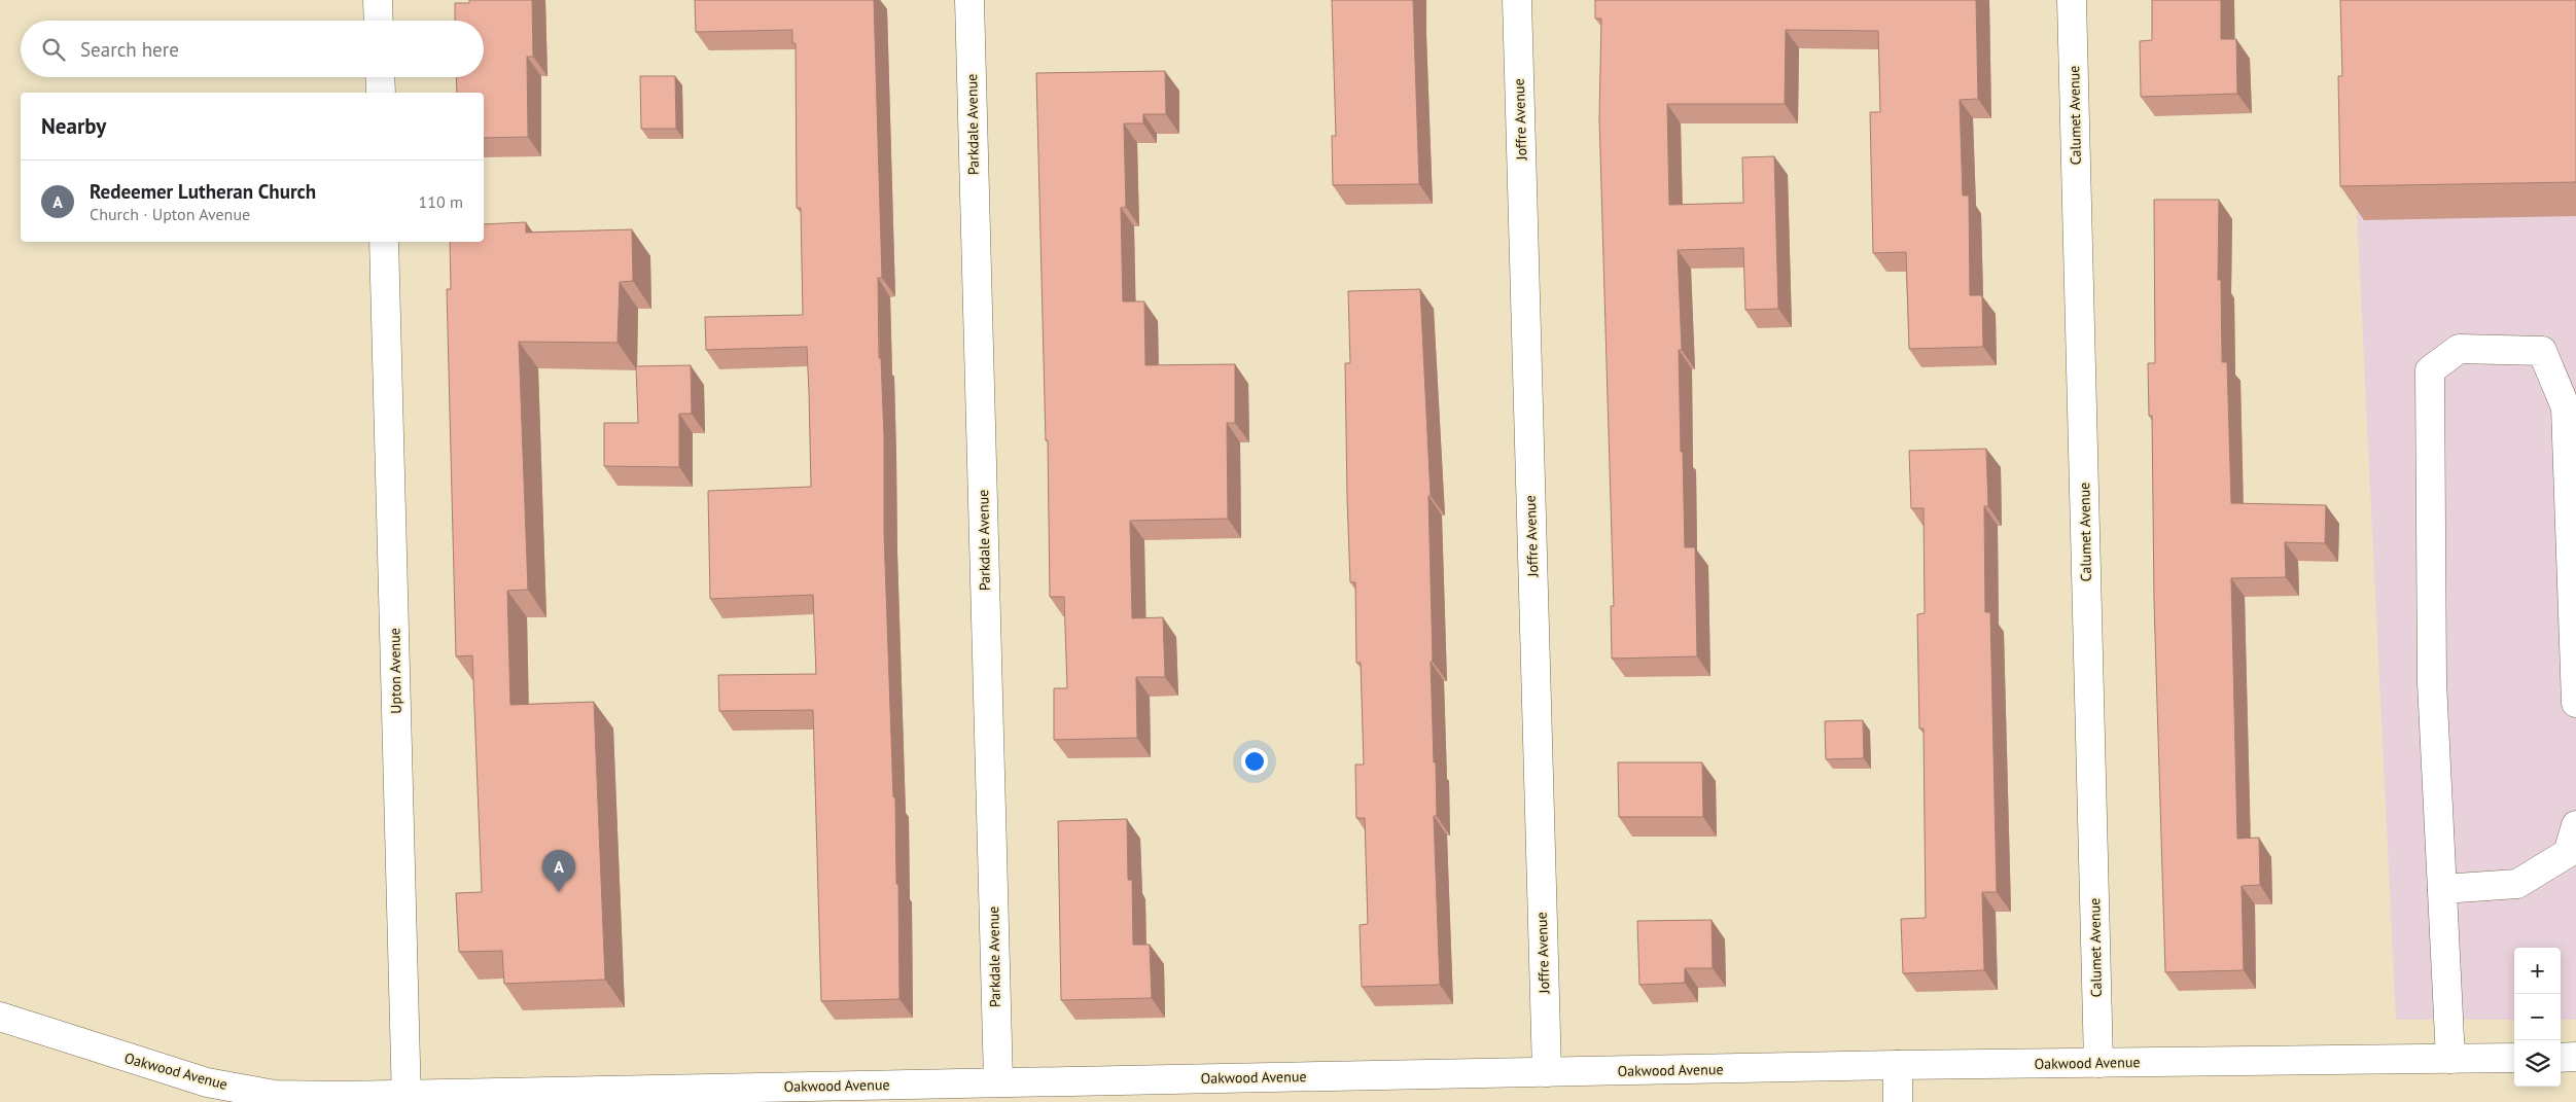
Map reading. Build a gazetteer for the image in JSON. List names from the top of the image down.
{
  "streets": {
    "street": [
      "Calumet Avenue",
      "Joffre Avenue",
      "Parkdale Avenue",
      "Upton Avenue",
      "Oakwood Avenue"
    ]
  },
  "crossings": [
    ["Calumet Avenue", "Oakwood Avenue"],
    ["Joffre Avenue", "Oakwood Avenue"],
    ["Parkdale Avenue", "Oakwood Avenue"],
    ["Upton Avenue", "Oakwood Avenue"]
  ],
  "page": {
    "search": "Search here",
    "heading": "Nearby",
    "list": [
      {
        "mark": "A",
        "name": "Redeemer Lutheran Church",
        "note": "Church · Upton Avenue",
        "value": "110 m"
      }
    ],
    "pins": "A",
    "map_buttons": ["+", "−"]
  }
}
